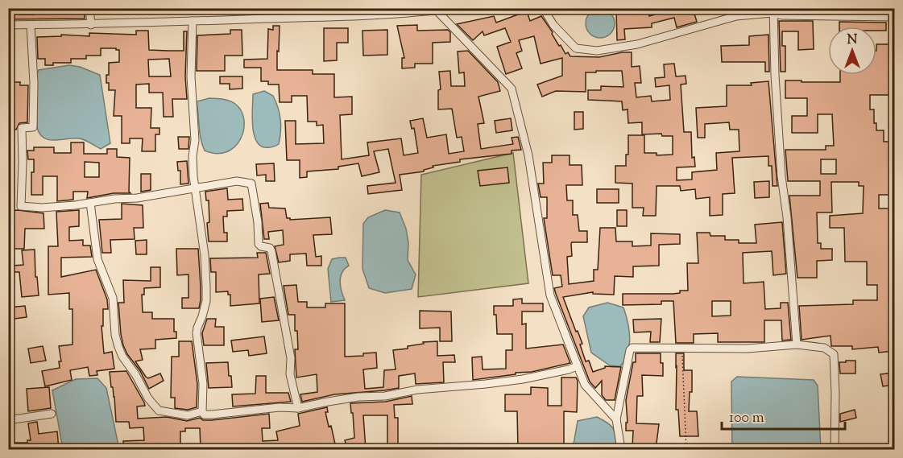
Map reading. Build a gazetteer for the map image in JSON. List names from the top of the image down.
{
  "scale_bar": "100 m",
  "north": "top"
}
